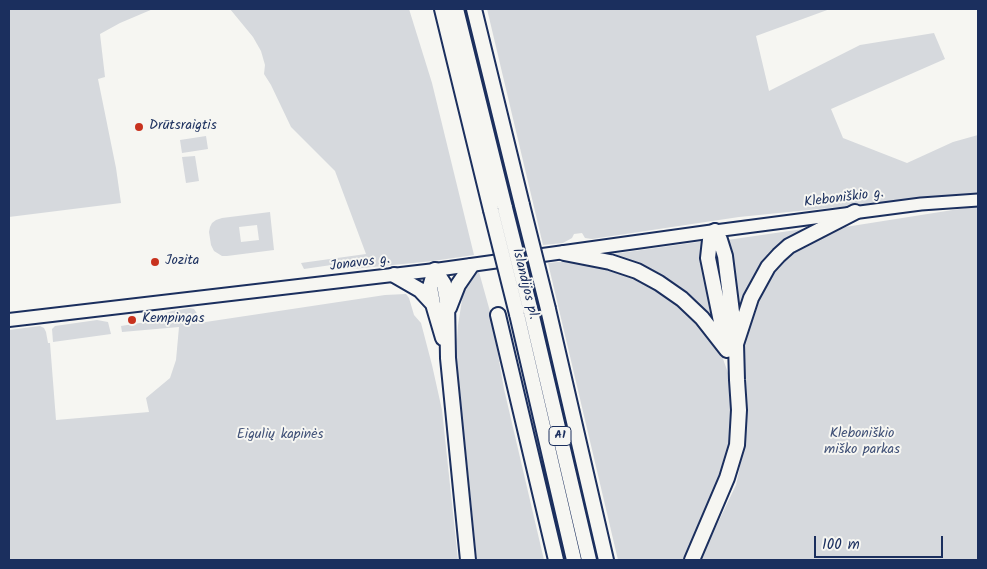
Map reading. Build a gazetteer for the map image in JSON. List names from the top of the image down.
{
  "streets": {
    "highway": ["Islandijos pl.", "A1"],
    "main road": ["Jonavos g."],
    "street": ["Kleboniškio g."]
  },
  "crossings": [
    ["Kleboniškio g.", "Jonavos g."]
  ],
  "parks": ["Kleboniškio miško parkas", "Eigulių kapinės"],
  "places": ["Drūtsraigtis", "Jozita", "Kempingas"],
  "scale_bar": "100 m"
}
